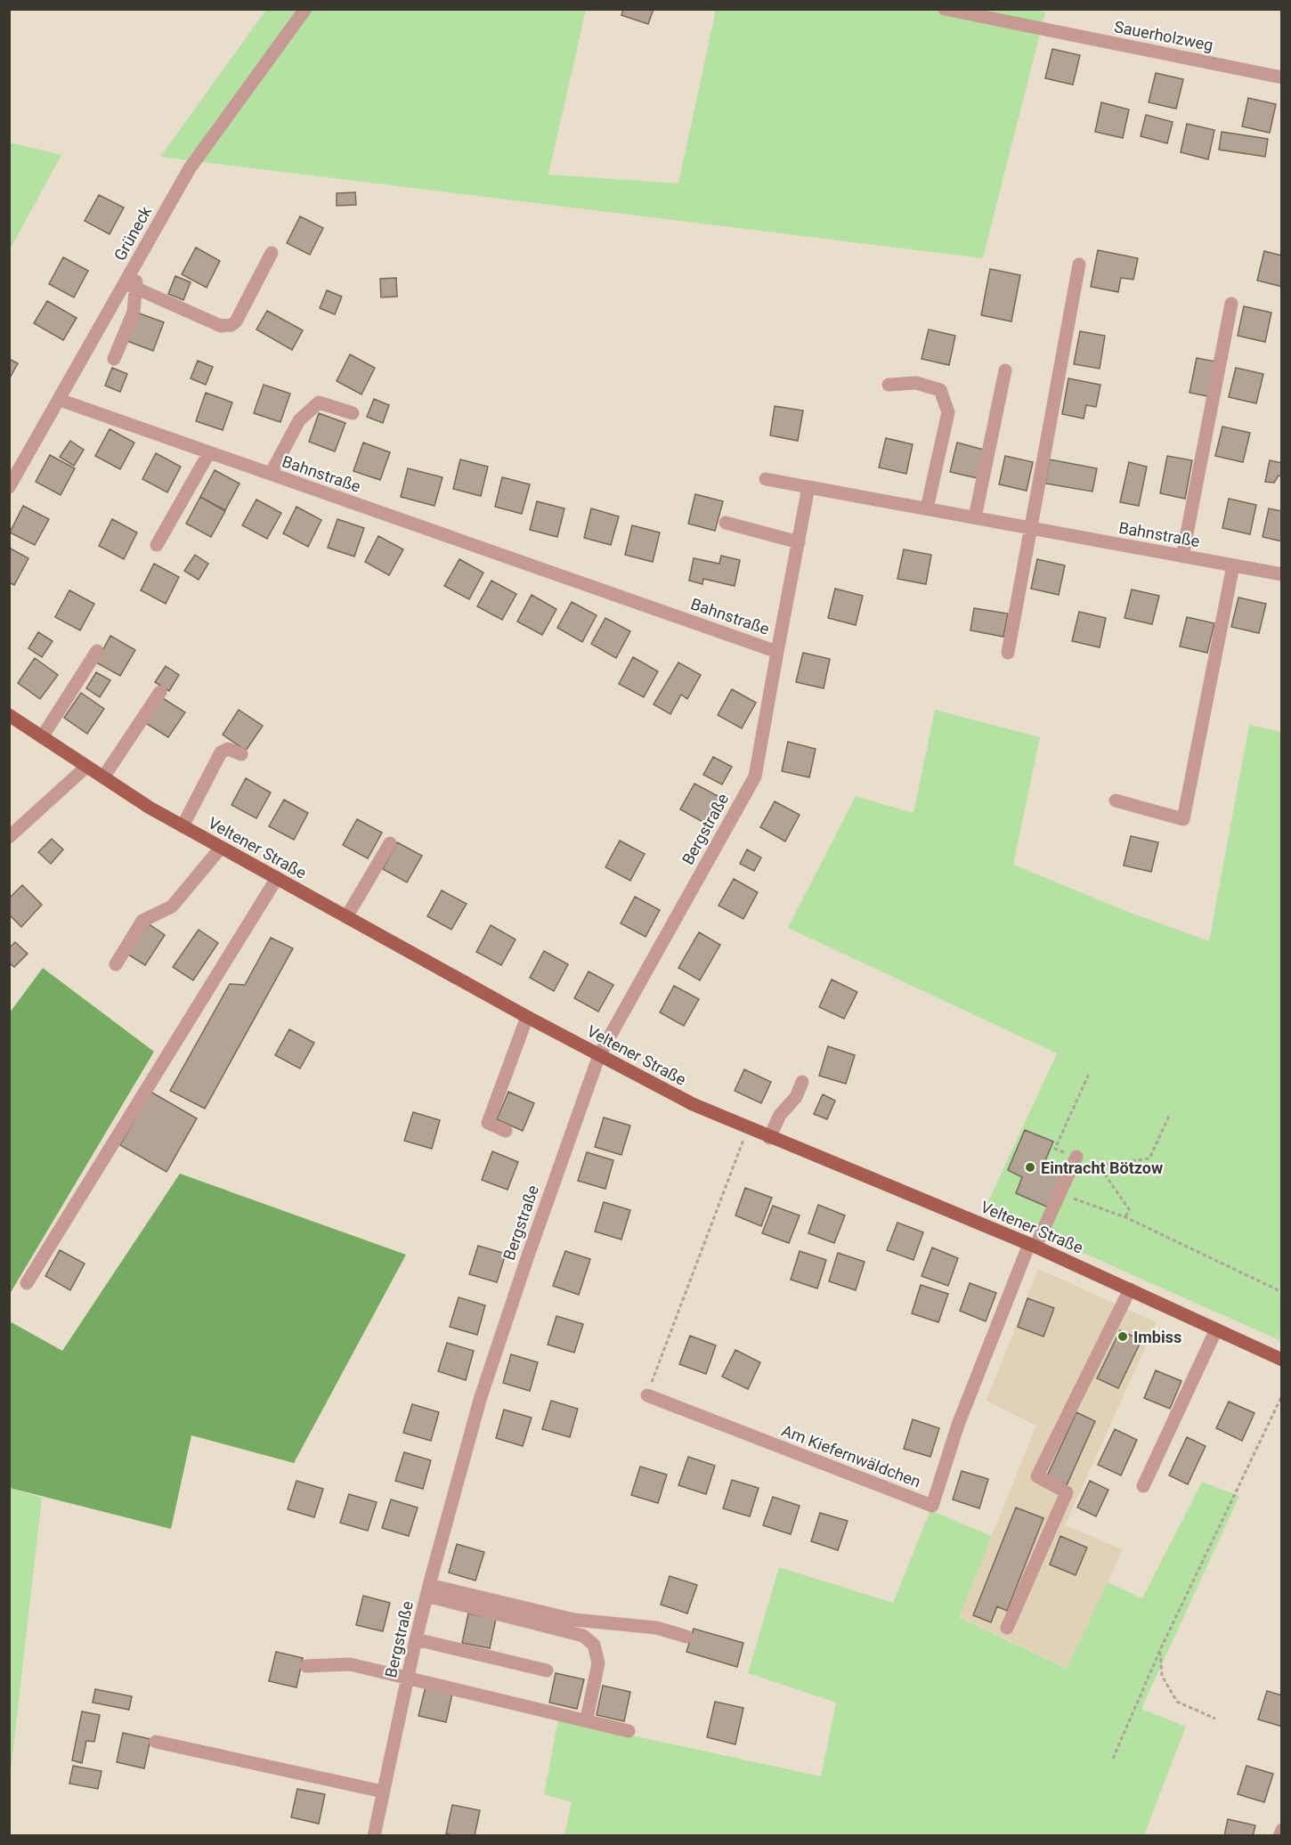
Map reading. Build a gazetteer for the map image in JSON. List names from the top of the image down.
{
  "streets": {
    "main road": ["Veltener Straße"],
    "street": [
      "Sauerholzweg",
      "Grüneck",
      "Bahnstraße",
      "Bergstraße",
      "Am Kiefernwäldchen"
    ]
  },
  "crossings": [
    ["Grüneck", "Bahnstraße"],
    ["Bahnstraße", "Bergstraße"],
    ["Bergstraße", "Veltener Straße"],
    ["Veltener Straße", "Am Kiefernwäldchen"]
  ],
  "places": ["Eintracht Bötzow", "Imbiss"]
}
